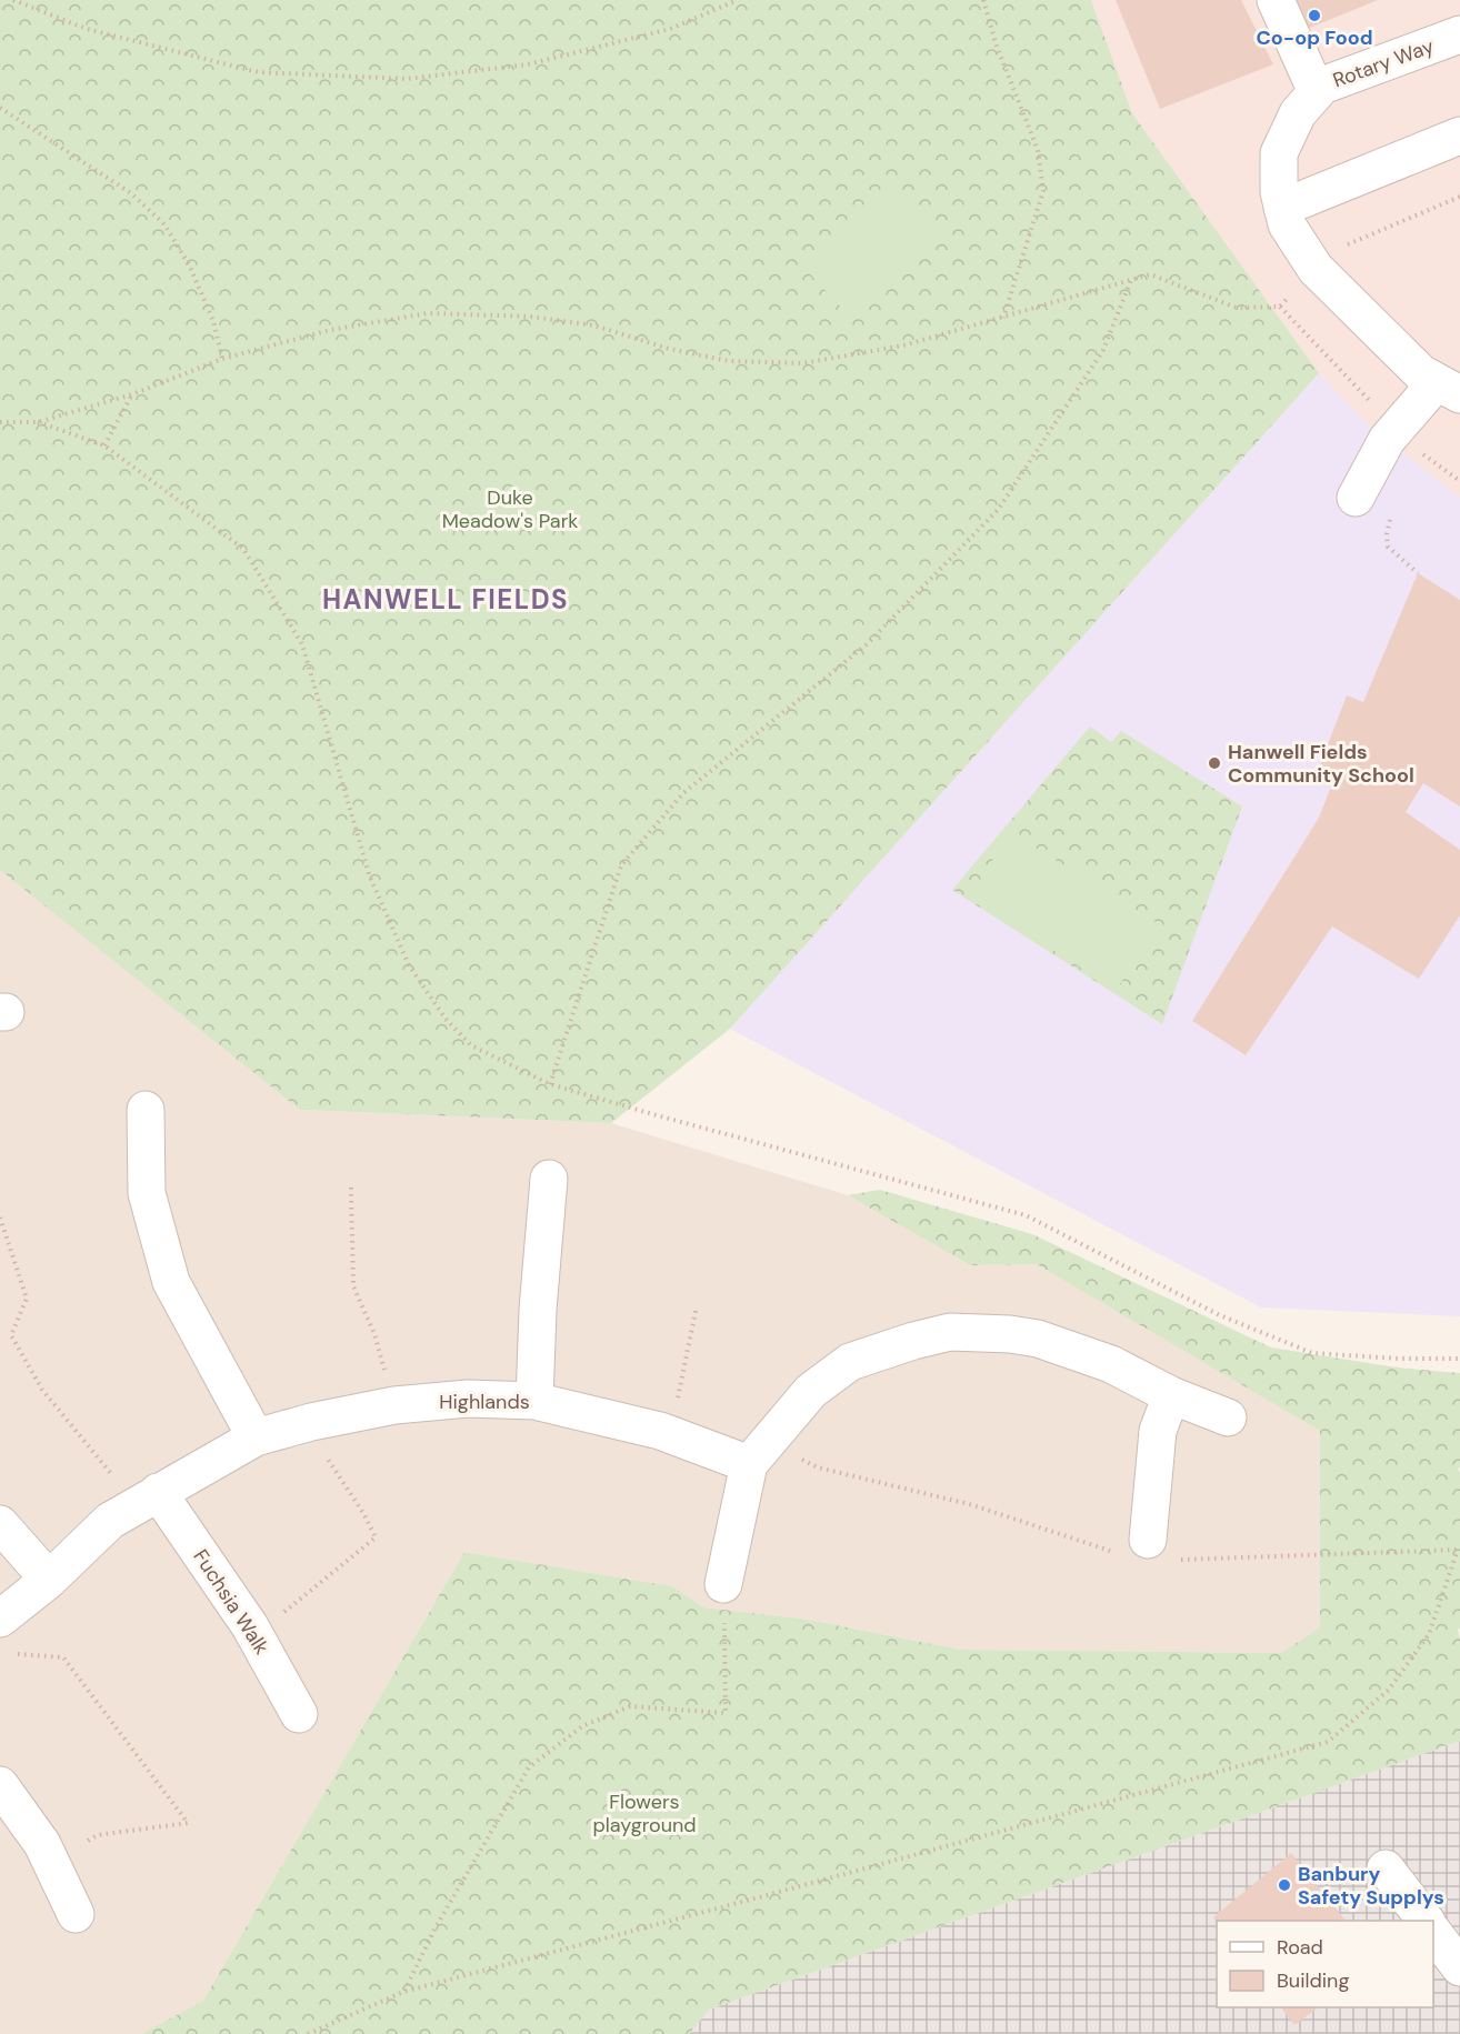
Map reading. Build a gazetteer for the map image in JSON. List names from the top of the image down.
{
  "streets": {
    "street": ["Rotary Way", "Highlands", "Fuchsia Walk"]
  },
  "crossings": [
    ["Highlands", "Fuchsia Walk"]
  ],
  "districts": ["HANWELL FIELDS"],
  "parks": ["Duke Meadow's Park", "Flowers playground"],
  "places": ["Co-op Food", "Hanwell Fields Community School", "Banbury Safety Supplys"],
  "legend": ["Road", "Building"]
}
